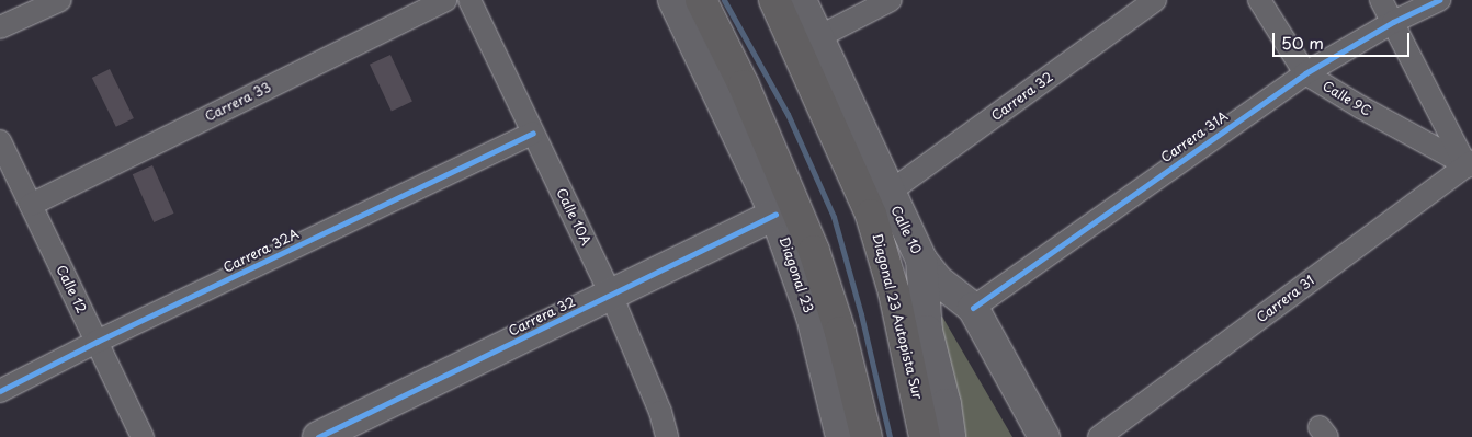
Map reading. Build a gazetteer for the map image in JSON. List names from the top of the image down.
{
  "streets": {
    "main road": ["Calle 10", "Diagonal 23 Autopista Sur"],
    "street": [
      "Carrera 32",
      "Calle 9C",
      "Carrera 33",
      "Carrera 31A",
      "Calle 10A",
      "Carrera 32A",
      "Diagonal 23",
      "Calle 12",
      "Carrera 31"
    ]
  },
  "crossings": [
    ["Carrera 32", "Calle 10A"],
    ["Carrera 32", "Calle 10"],
    ["Carrera 32", "Diagonal 23"],
    ["Calle 9C", "Carrera 31A"],
    ["Calle 9C", "Carrera 31"],
    ["Carrera 33", "Calle 12"],
    ["Carrera 31A", "Calle 10"],
    ["Calle 10A", "Carrera 32A"],
    ["Calle 10", "Diagonal 23 Autopista Sur"],
    ["Carrera 32A", "Calle 12"]
  ],
  "scale_bar": "50 m"
}
